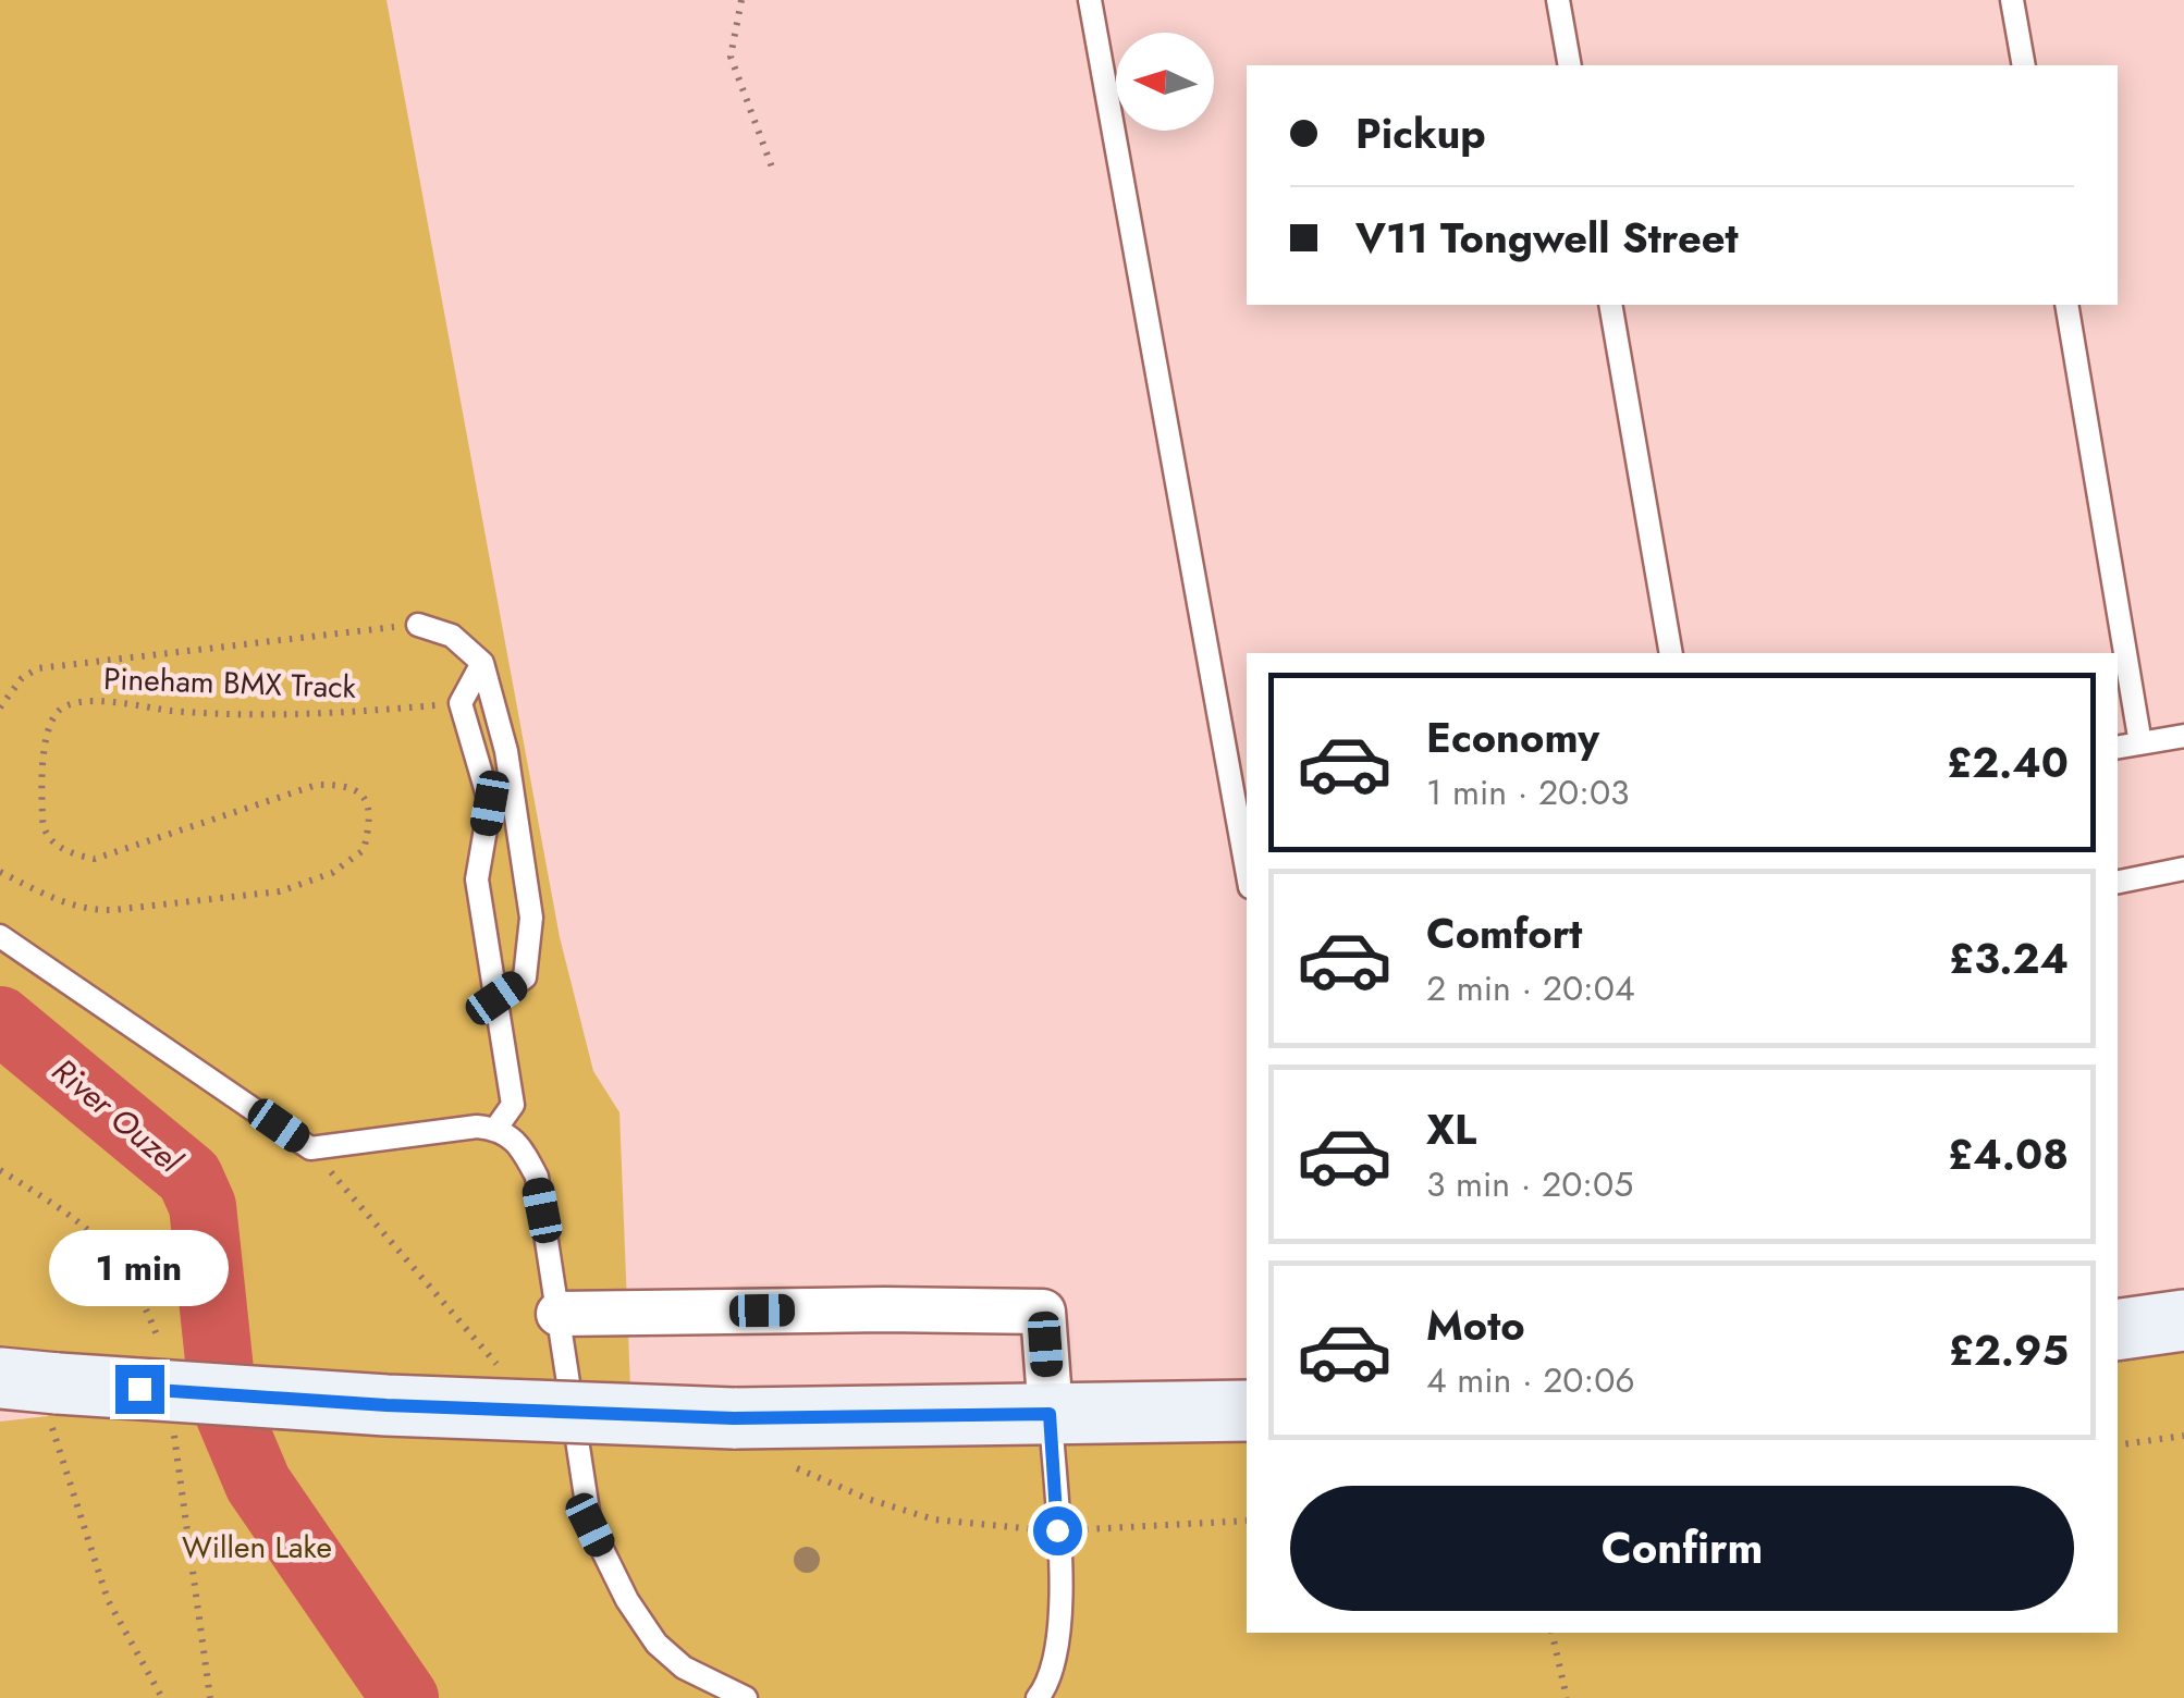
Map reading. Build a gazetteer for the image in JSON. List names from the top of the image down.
{
  "streets": {
    "path": ["Pineham BMX Track"]
  },
  "water": ["River Ouzel"],
  "parks": ["Willen Lake"],
  "north": "left",
  "page": {
    "banner": ["Pickup", "V11 Tongwell Street"],
    "list": [
      {
        "name": "Economy",
        "note": "1 min · 20:03",
        "value": "£2.40"
      },
      {
        "name": "Comfort",
        "note": "2 min · 20:04",
        "value": "£3.24"
      },
      {
        "name": "XL",
        "note": "3 min · 20:05",
        "value": "£4.08"
      },
      {
        "name": "Moto",
        "note": "4 min · 20:06",
        "value": "£2.95"
      }
    ],
    "bubble": "1 min",
    "buttons": "Confirm"
  }
}
